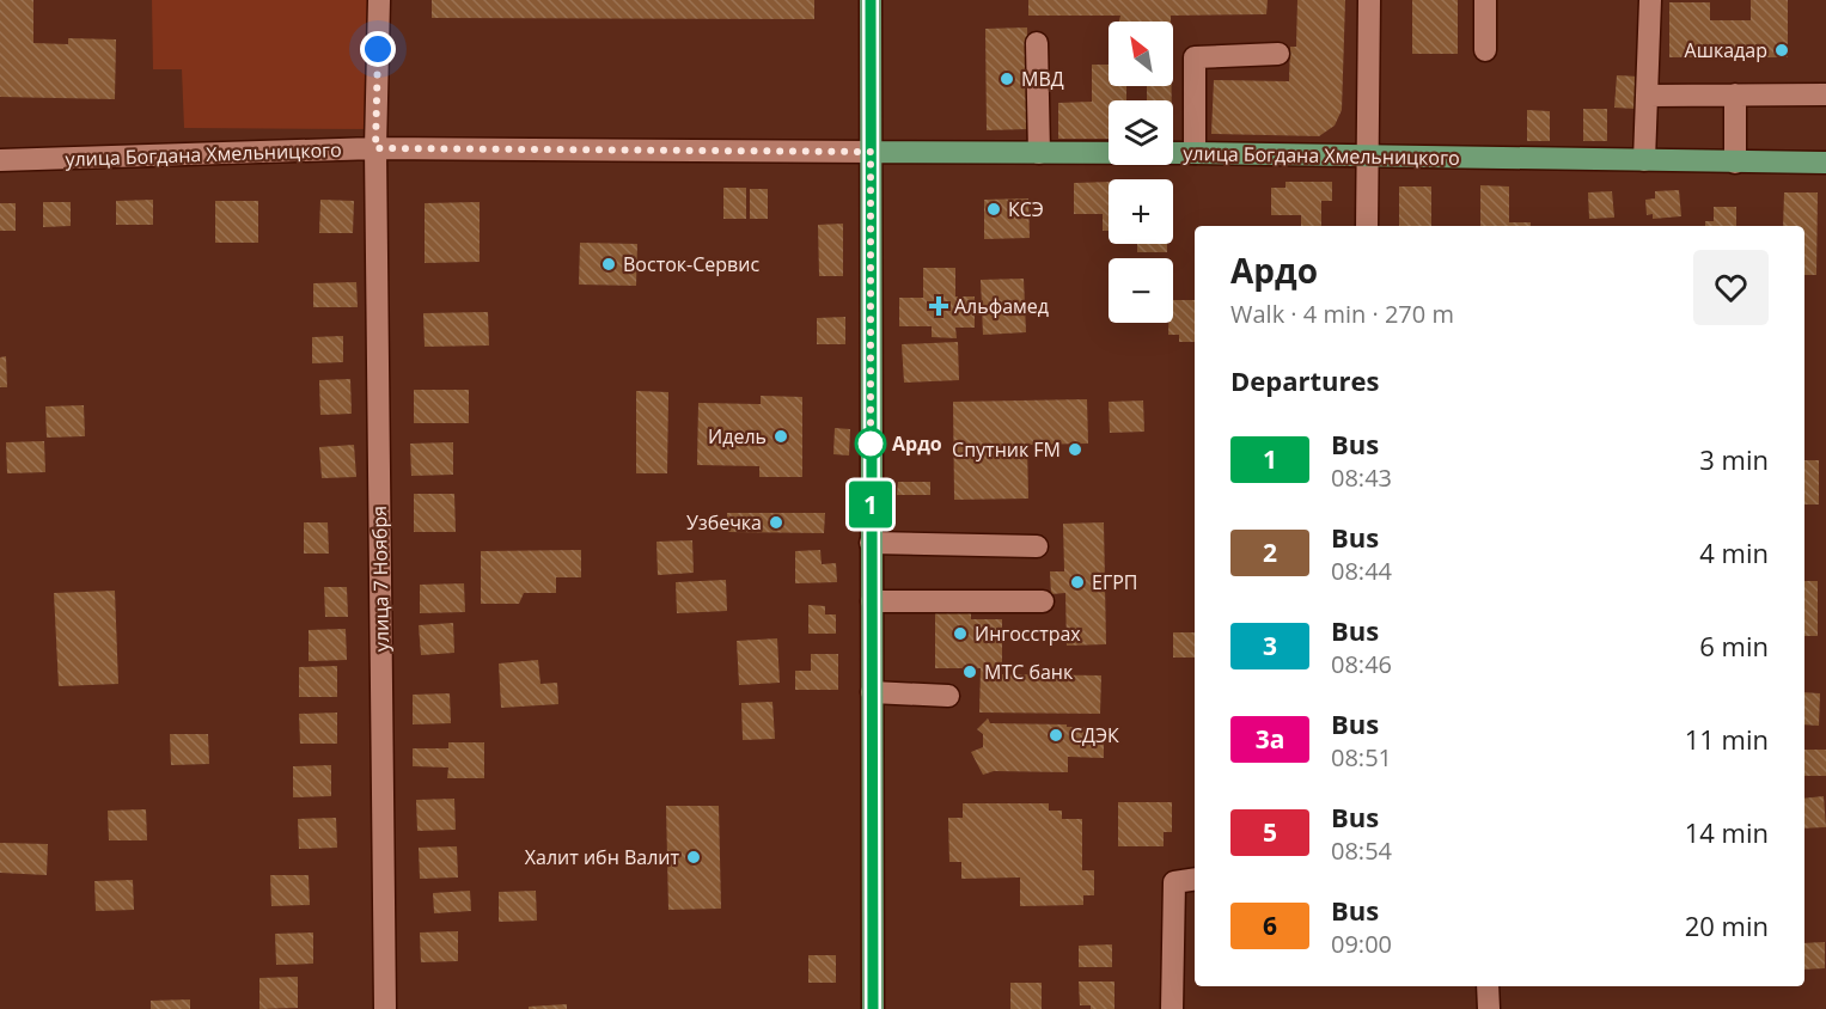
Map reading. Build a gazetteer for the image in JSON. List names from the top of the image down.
{
  "streets": {
    "main road": ["улица Богдана Хмельницкого"],
    "street": ["улица 7 Ноября"]
  },
  "crossings": [
    ["улица Богдана Хмельницкого", "улица 7 Ноября"]
  ],
  "places": {
    "other": [
      "Ашкадар",
      "МВД",
      "КСЭ",
      "Восток-Сервис",
      "Идель",
      "Ардо",
      "Спутник FM",
      "Узбечка",
      "ЕГРП",
      "Ингосстрах",
      "МТС банк",
      "СДЭК",
      "Халит ибн Валит"
    ],
    "health": ["Альфамед"]
  },
  "lines": ["bus line 1"],
  "north": "top left",
  "page": {
    "on_map": "1",
    "map_buttons": ["+", "−"],
    "heading": [
      ["Ардо", "Walk · 4 min · 270 m"],
      "Departures"
    ],
    "list": [
      {
        "mark": "1",
        "name": "Bus",
        "note": "08:43",
        "value": "3 min"
      },
      {
        "mark": "2",
        "name": "Bus",
        "note": "08:44",
        "value": "4 min"
      },
      {
        "mark": "3",
        "name": "Bus",
        "note": "08:46",
        "value": "6 min"
      },
      {
        "mark": "3а",
        "name": "Bus",
        "note": "08:51",
        "value": "11 min"
      },
      {
        "mark": "5",
        "name": "Bus",
        "note": "08:54",
        "value": "14 min"
      },
      {
        "mark": "6",
        "name": "Bus",
        "note": "09:00",
        "value": "20 min"
      }
    ]
  }
}
